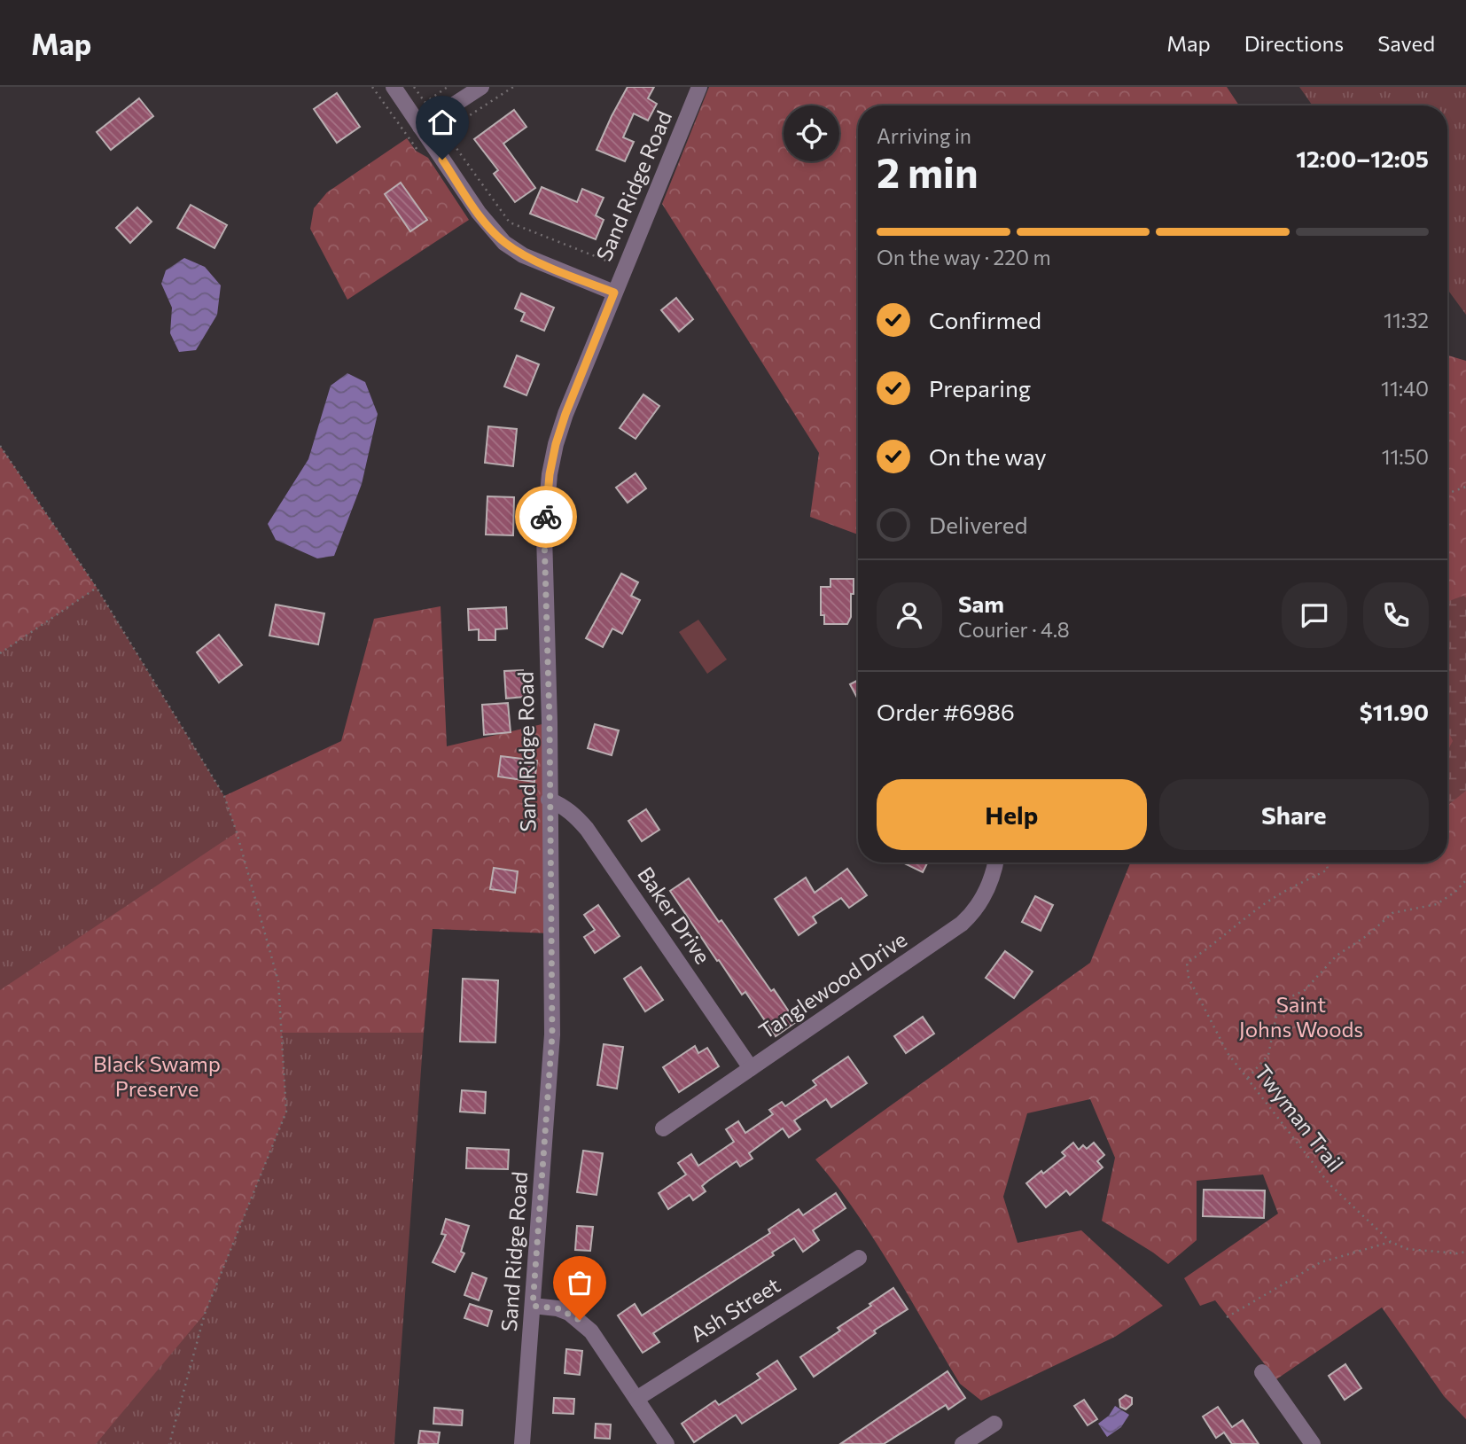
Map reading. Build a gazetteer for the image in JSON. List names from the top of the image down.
{
  "streets": {
    "street": [
      "Sand Ridge Road",
      "Baker Drive",
      "Tanglewood Drive",
      "Ash Street"
    ],
    "path": ["Twyman Trail"]
  },
  "crossings": [
    ["Sand Ridge Road", "Baker Drive"],
    ["Baker Drive", "Tanglewood Drive"]
  ],
  "parks": ["Saint Johns Woods", "Black Swamp Preserve"],
  "page": {
    "header": "Map",
    "nav": ["Map", "Directions", "Saved"],
    "heading": ["2 min", "Arriving in", "12:00–12:05"],
    "panel": [
      "Sam",
      "Courier · 4.8",
      "Order #6986",
      "$11.90"
    ],
    "bar": "On the way · 220 m",
    "list": [
      ["Confirmed", "11:32"],
      ["Preparing", "11:40"],
      ["On the way", "11:50"],
      "Delivered"
    ],
    "buttons": ["Help", "Share"]
  }
}
